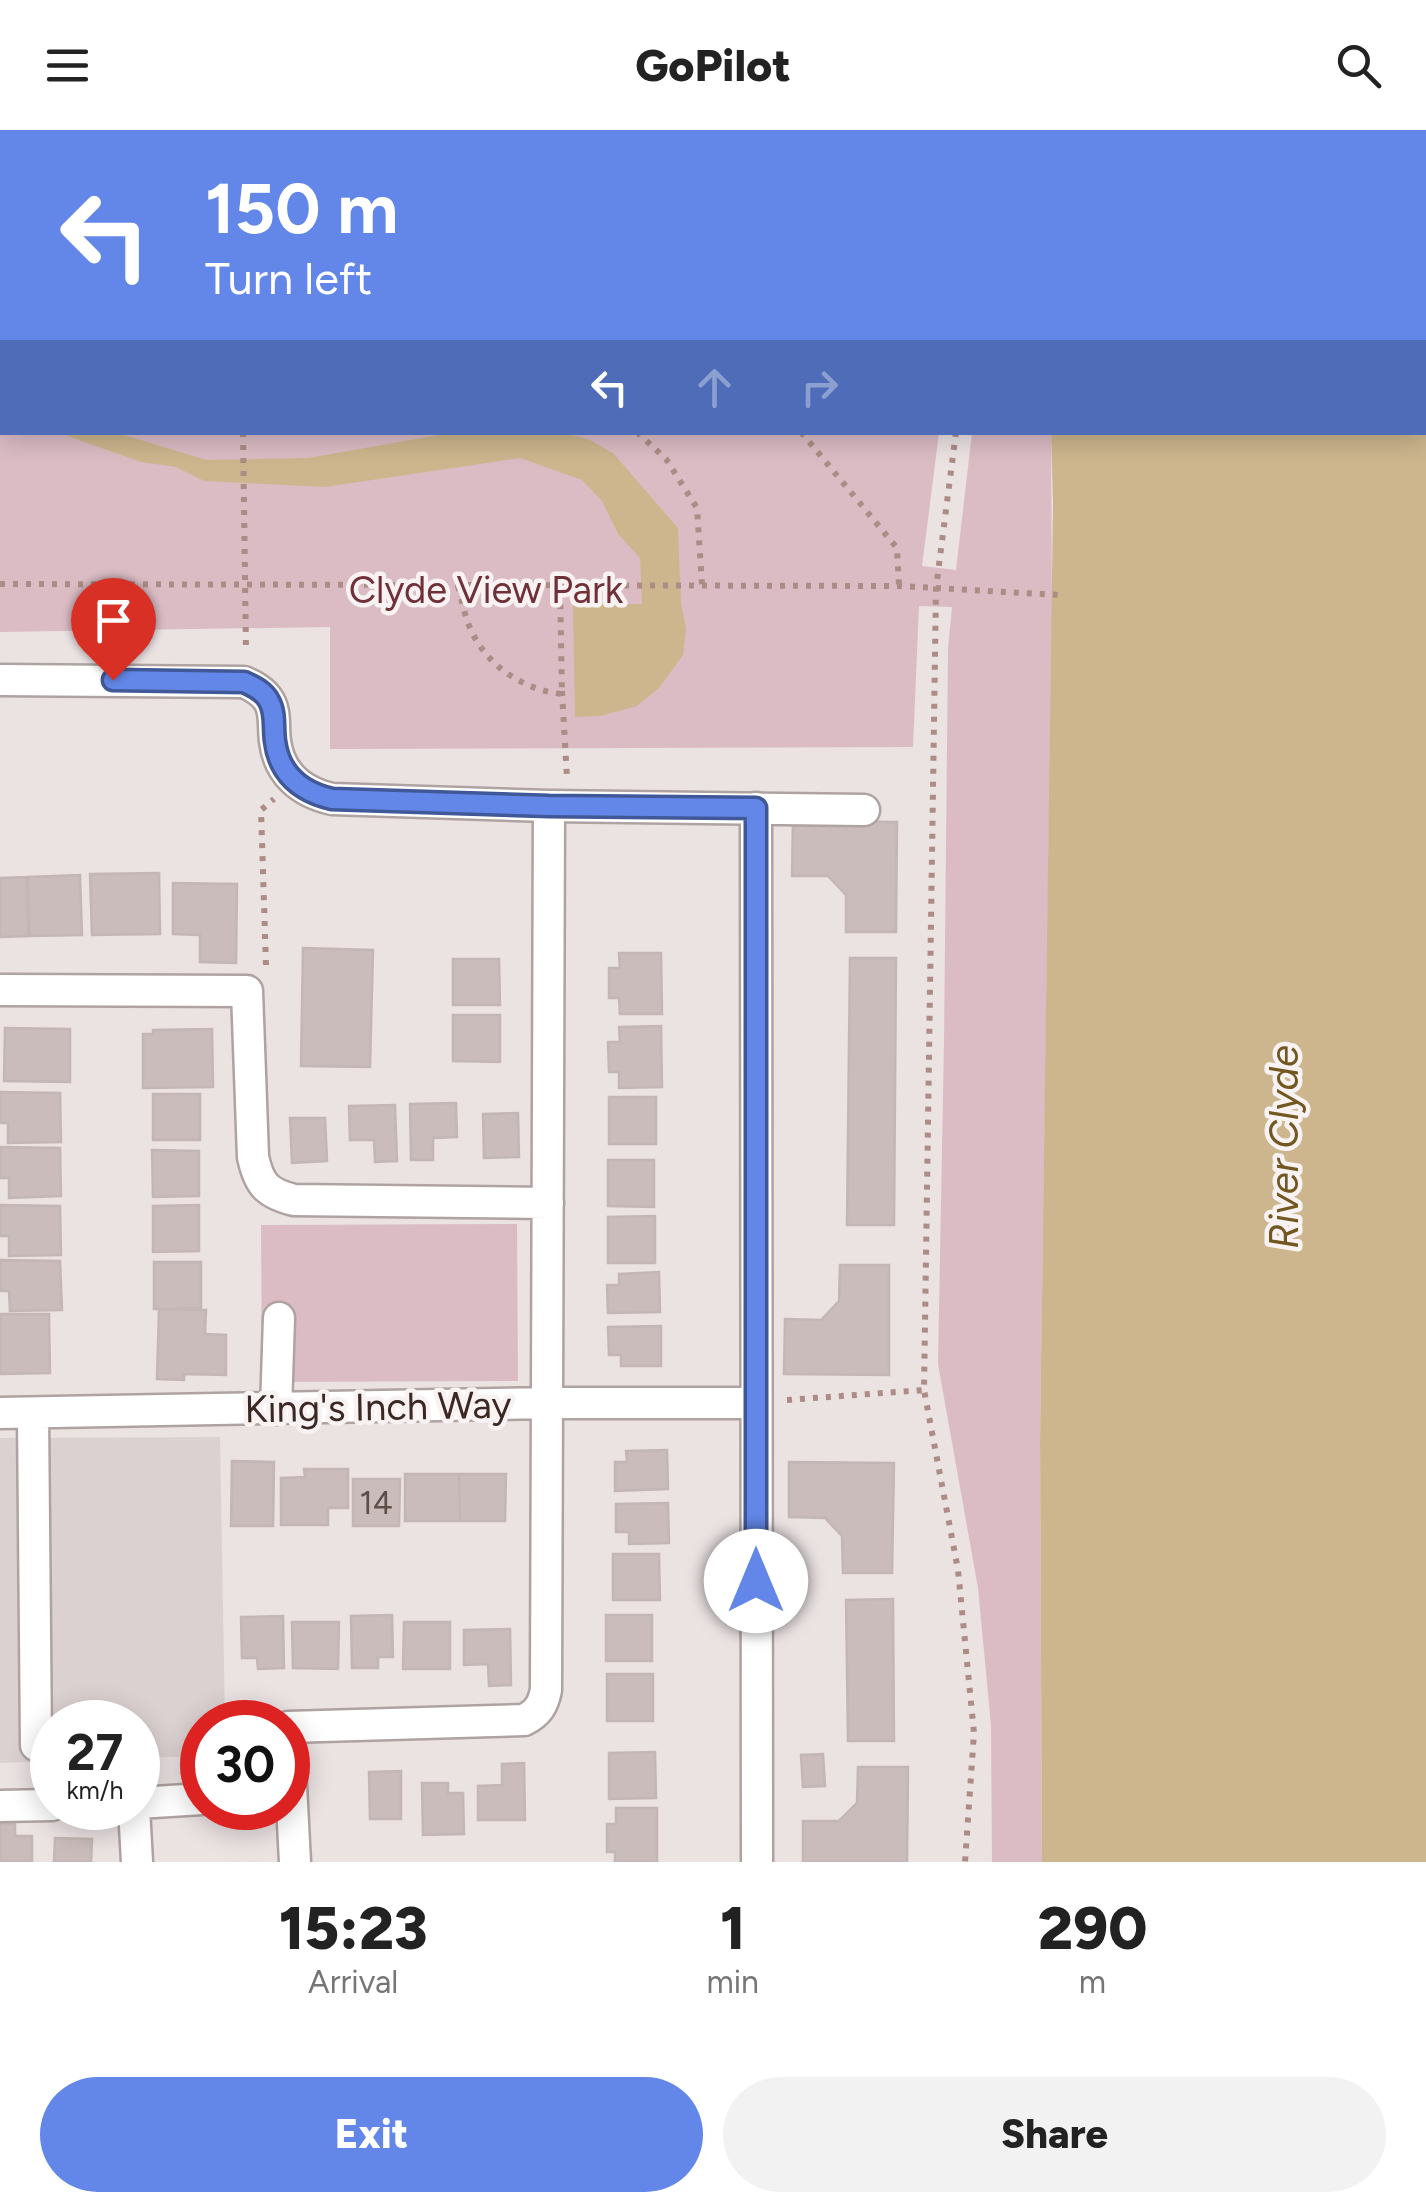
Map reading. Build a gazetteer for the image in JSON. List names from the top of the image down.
{
  "streets": {
    "street": ["King's Inch Way"]
  },
  "water": ["River Clyde"],
  "parks": ["Clyde View Park"],
  "house_numbers": ["14"],
  "page": {
    "header": "GoPilot",
    "turn": ["150 m", "Turn left"],
    "speed": "27 km/h",
    "limit": "30",
    "eta": [
      "15:23",
      "Arrival",
      "1",
      "min",
      "290",
      "m"
    ],
    "buttons": ["Exit", "Share"]
  }
}
